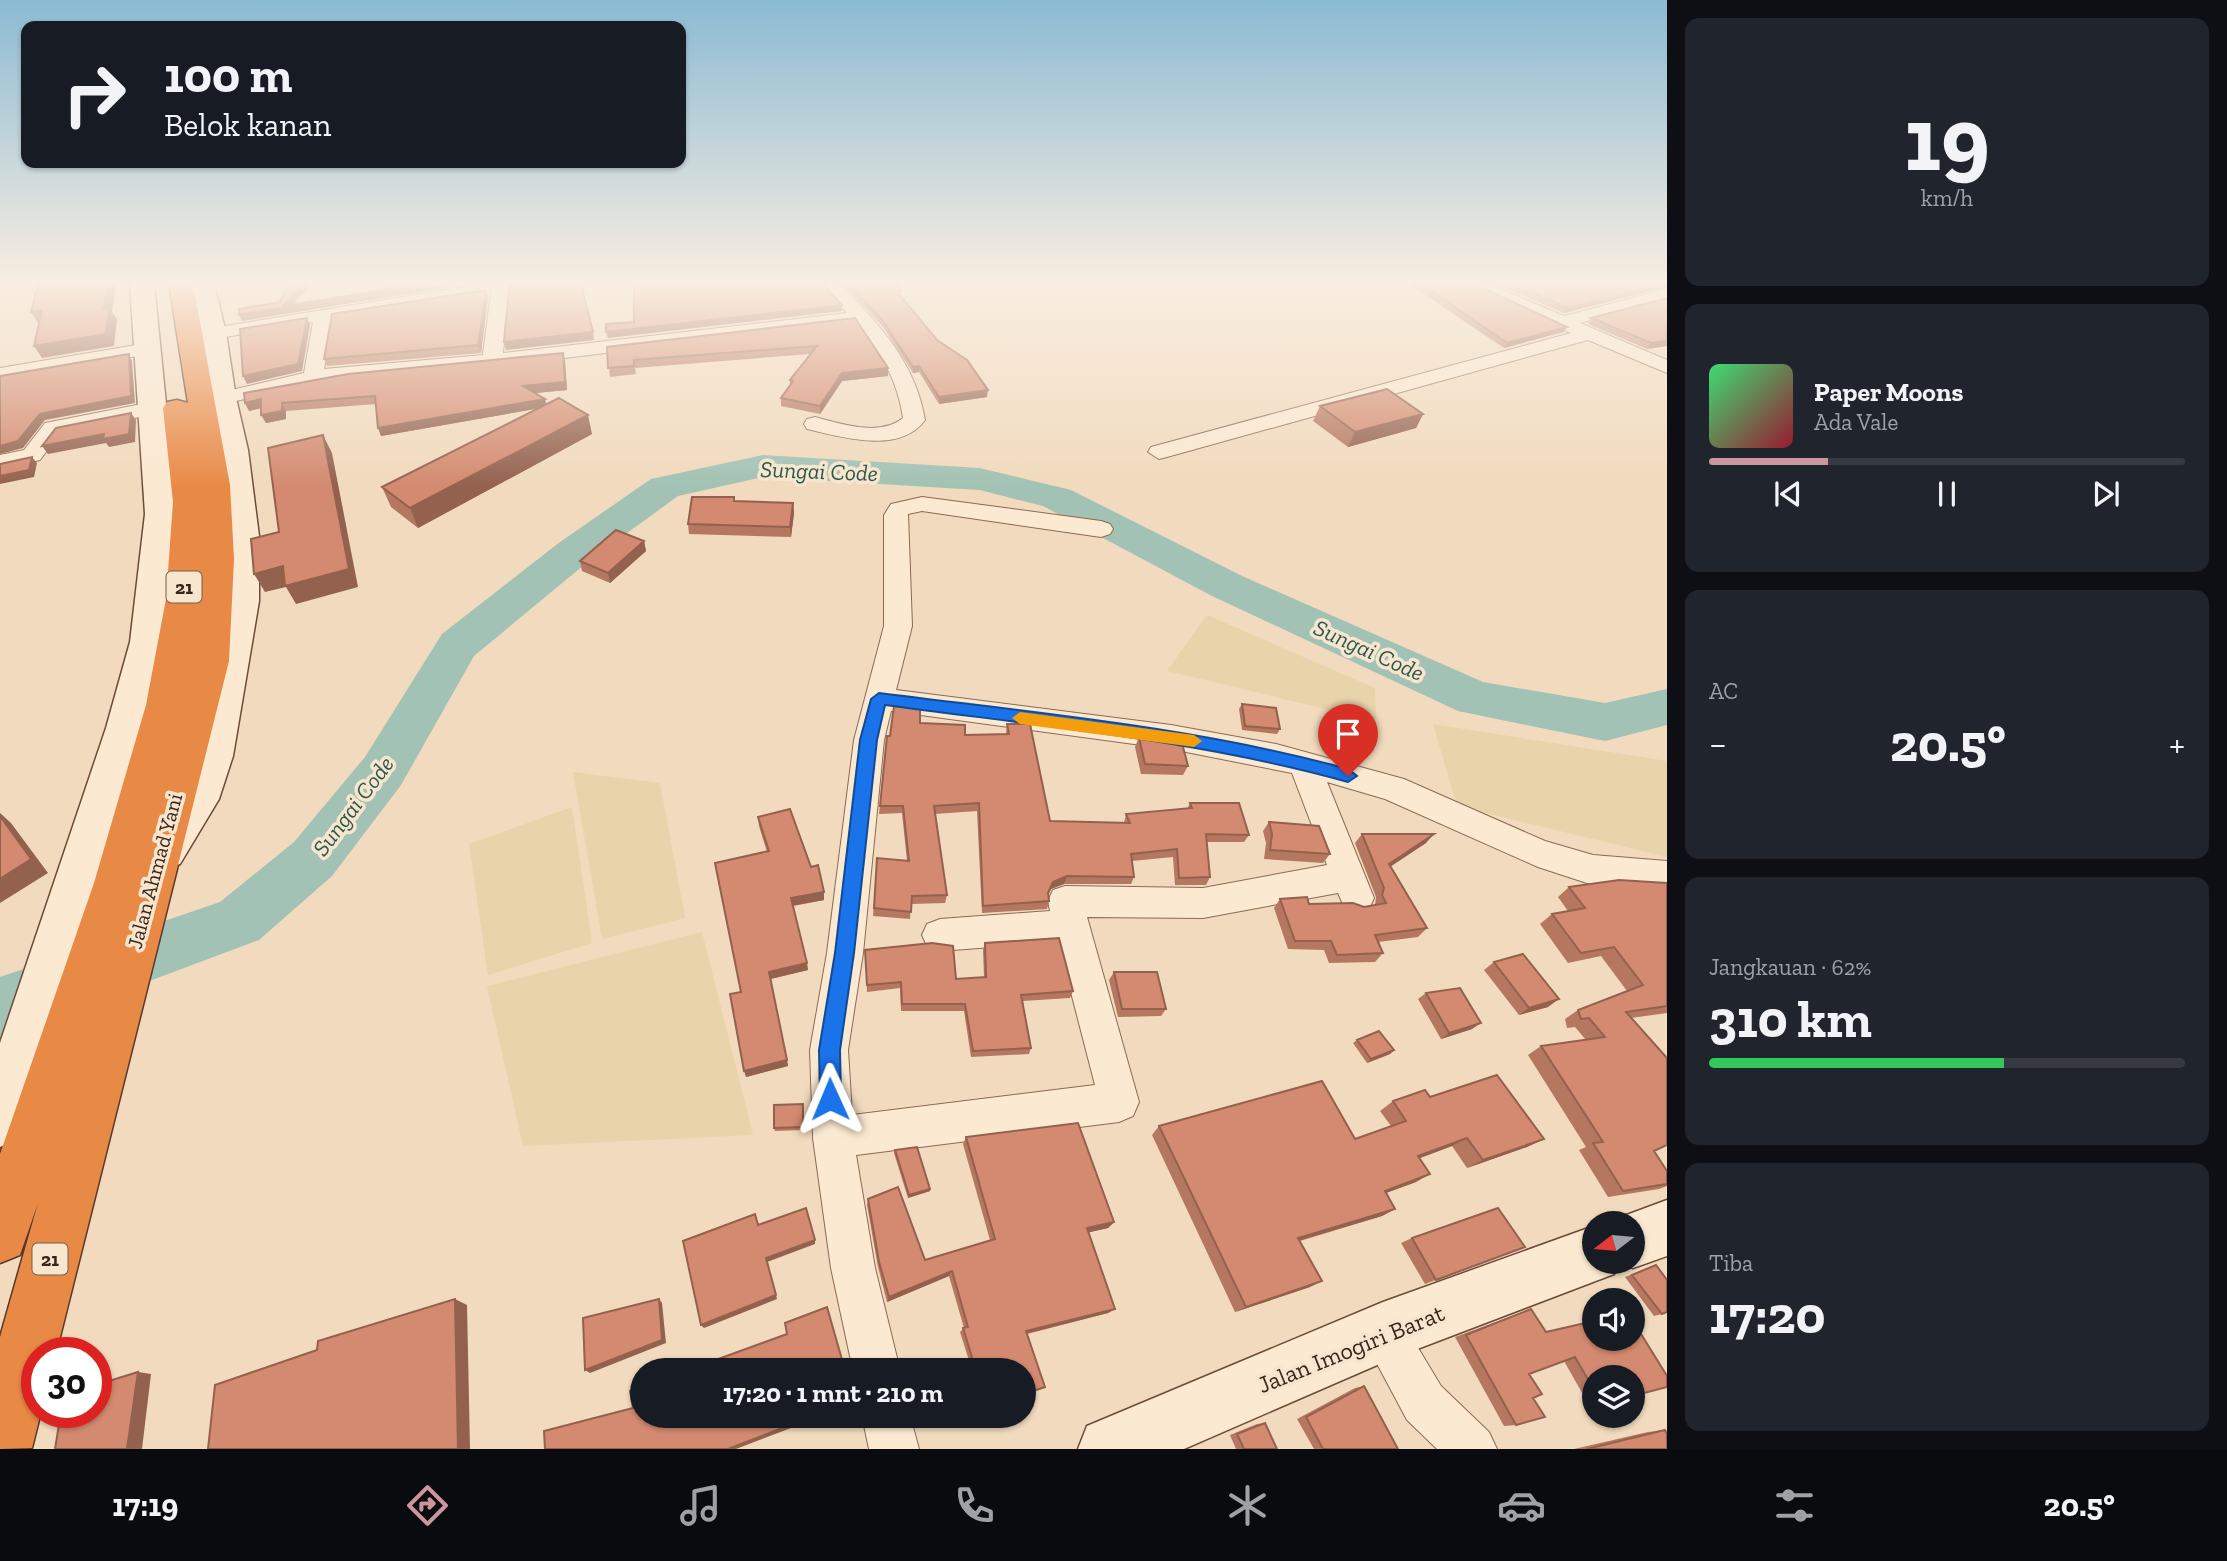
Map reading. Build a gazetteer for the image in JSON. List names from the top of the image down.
{
  "streets": {
    "highway": ["21", "Jalan Ahmad Yani"],
    "street": ["Jalan Imogiri Barat"]
  },
  "water": ["Sungai Code"],
  "north": "left",
  "page": {
    "tile": [
      ["19", "km/h"],
      "AC",
      ["Jangkauan · 62%", "310 km"],
      ["Tiba", "17:20"]
    ],
    "turn": ["100 m", "Belok kanan"],
    "song": ["Paper Moons", "Ada Vale"],
    "heat": ["−", "20.5°", "+"],
    "limit": "30",
    "trip": "17:20 · 1 mnt · 210 m",
    "tabs": ["17:19", "20.5°"]
  }
}
